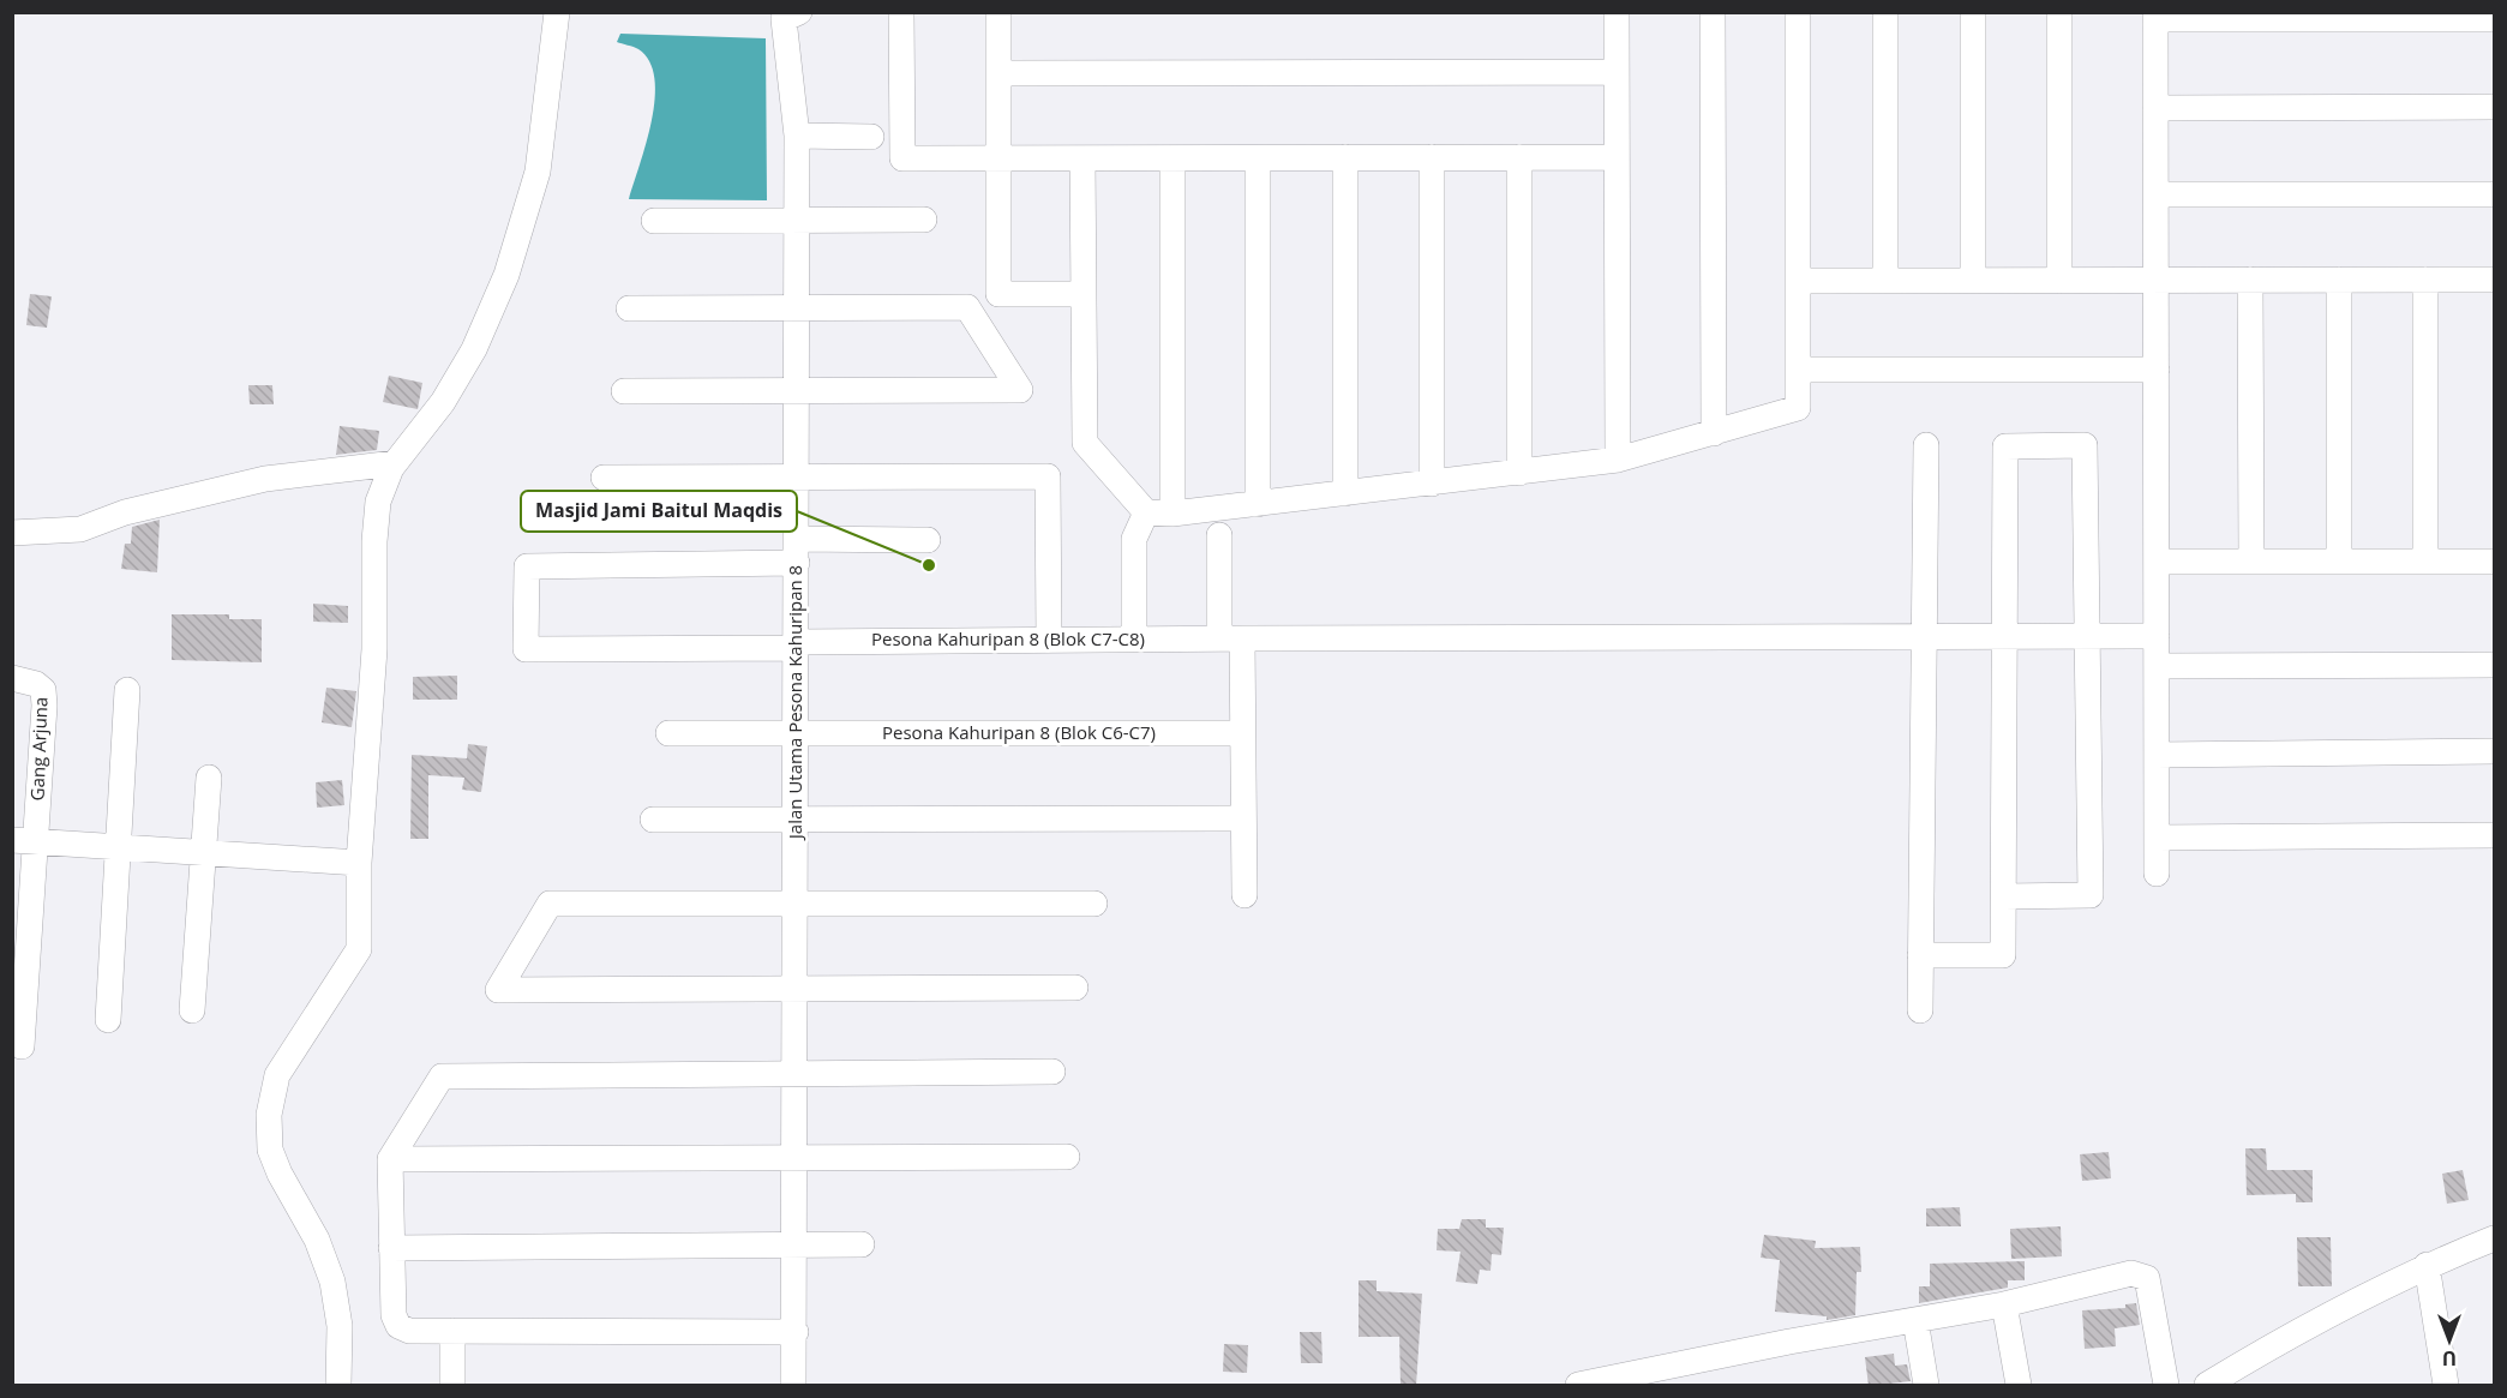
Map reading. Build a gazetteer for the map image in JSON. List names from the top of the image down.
{
  "streets": {
    "street": [
      "Pesona Kahuripan 8 (Blok C7-C8)",
      "Jalan Utama Pesona Kahuripan 8",
      "Pesona Kahuripan 8 (Blok C6-C7)",
      "Gang Arjuna"
    ]
  },
  "crossings": [
    ["Pesona Kahuripan 8 (Blok C7-C8)", "Jalan Utama Pesona Kahuripan 8"],
    ["Jalan Utama Pesona Kahuripan 8", "Pesona Kahuripan 8 (Blok C6-C7)"]
  ],
  "places": ["Masjid Jami Baitul Maqdis"],
  "north": "bottom"
}
